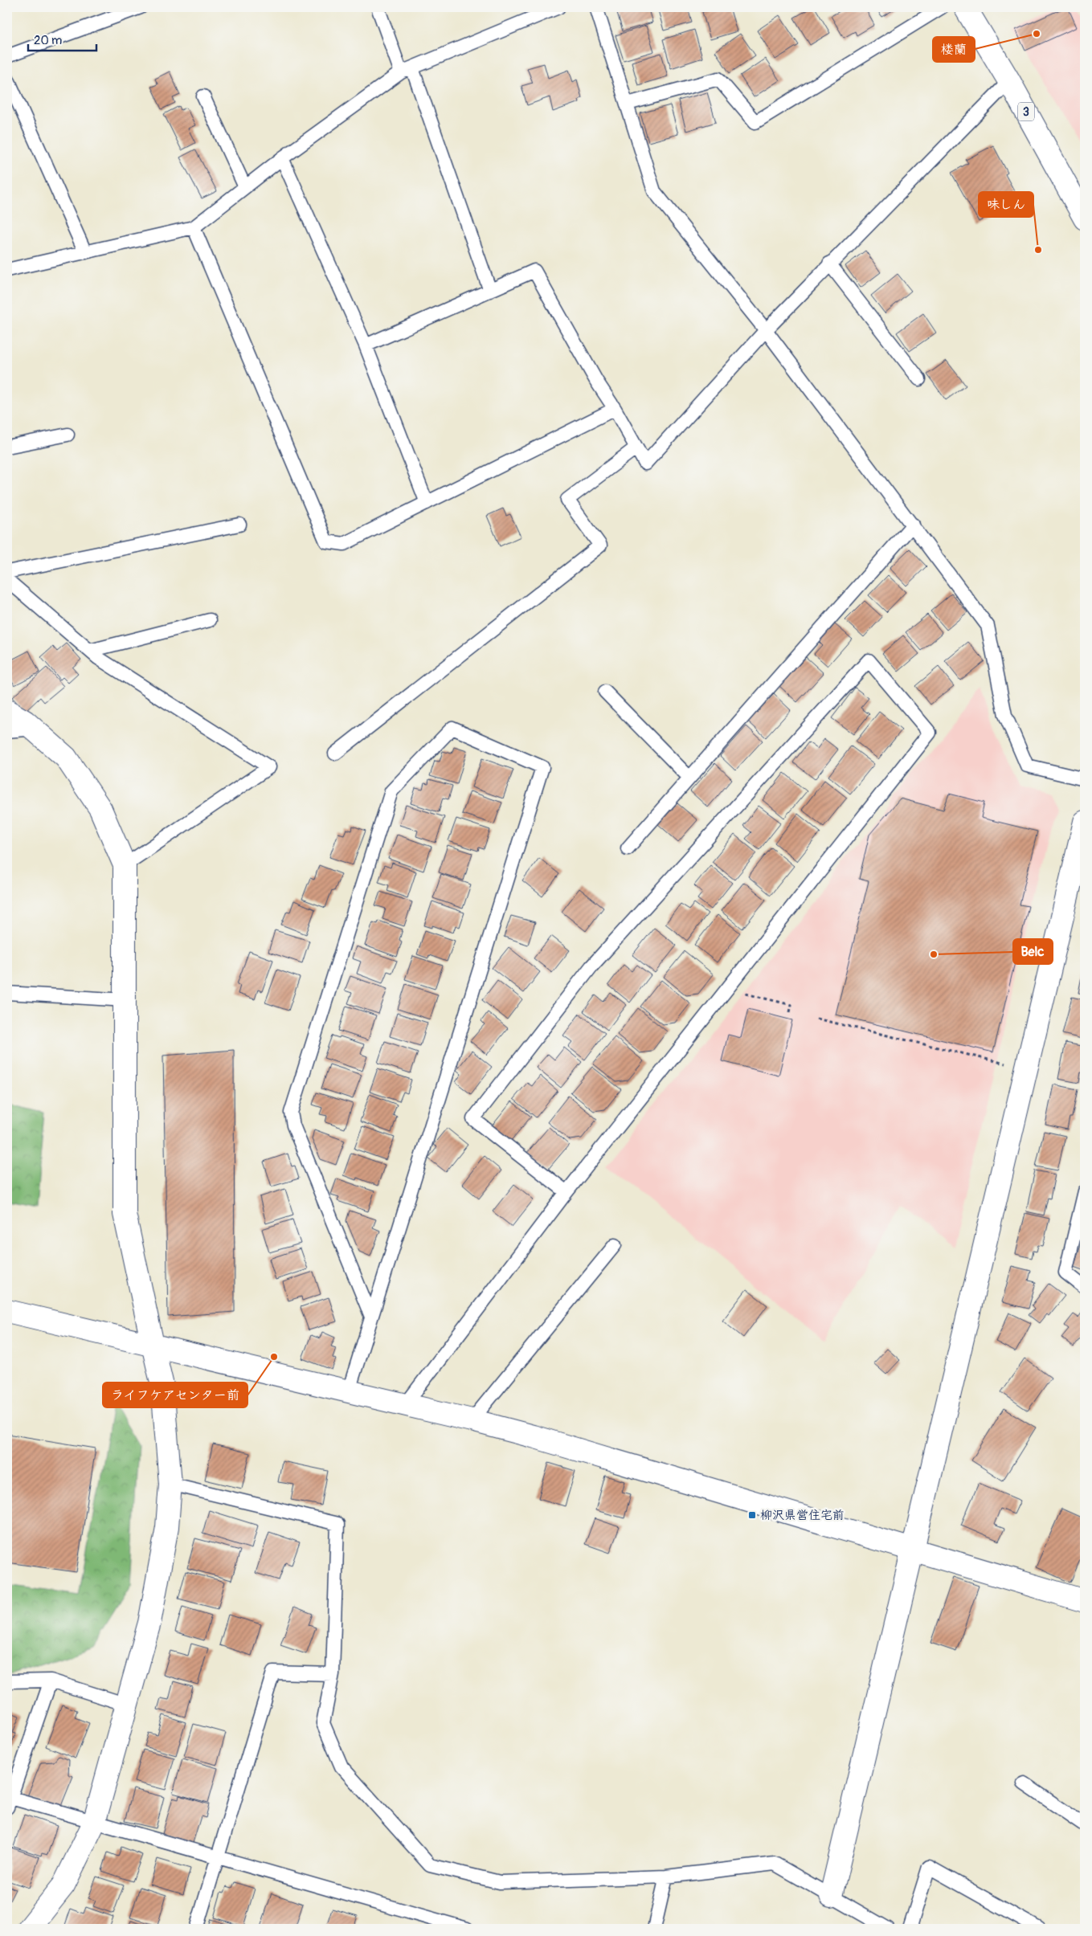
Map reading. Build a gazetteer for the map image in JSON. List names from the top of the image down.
{
  "streets": {
    "street": ["3"]
  },
  "places": {
    "other": [
      "楼蘭",
      "味しん",
      "Belc",
      "ライフケアセンター前"
    ],
    "transit": ["柳沢県営住宅前"]
  },
  "scale_bar": "20 m"
}
